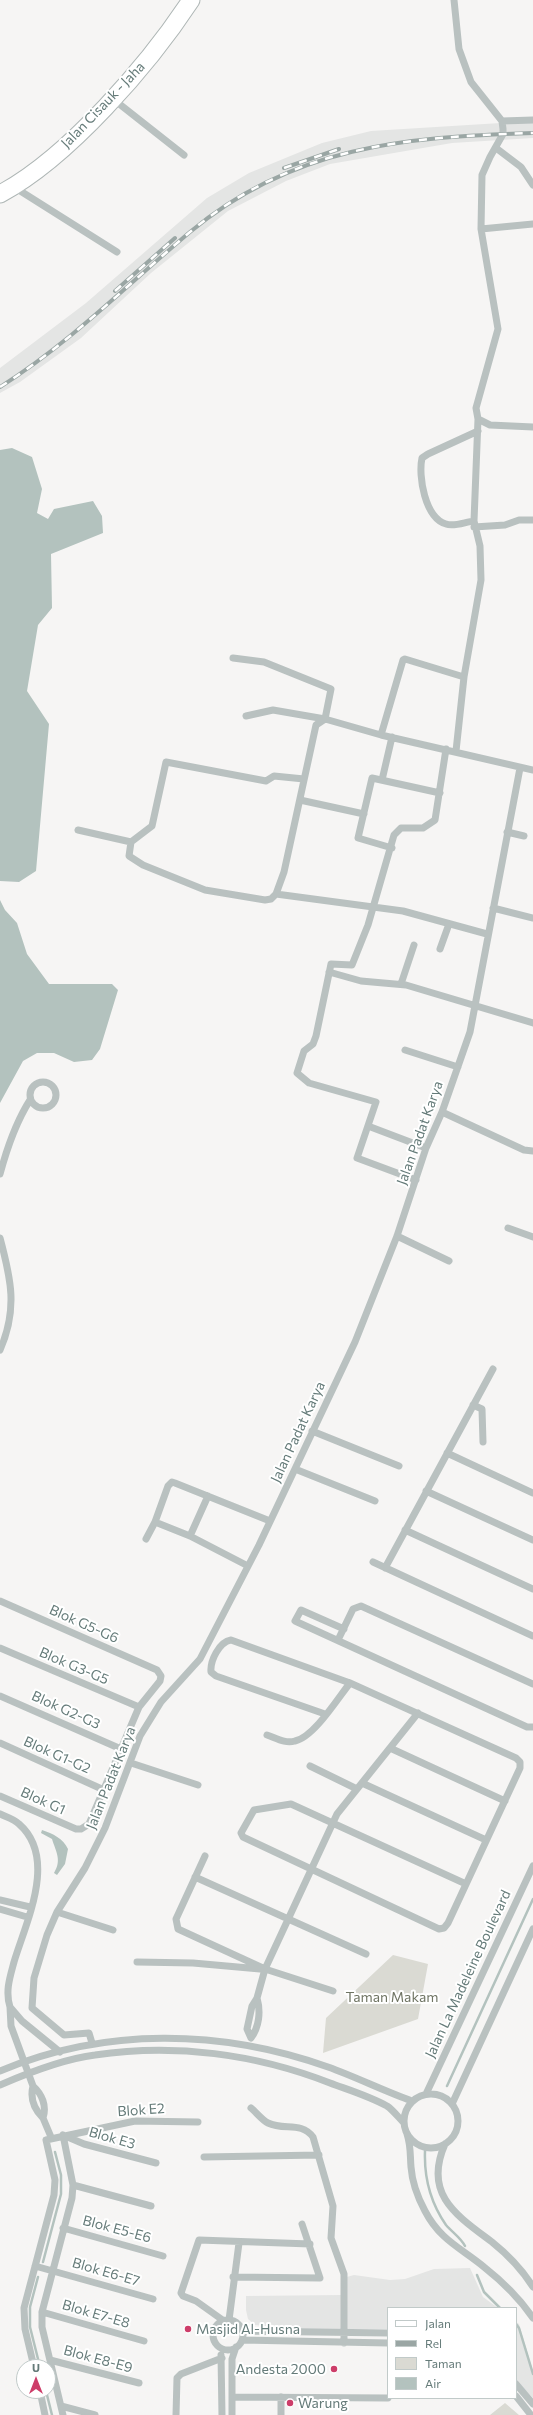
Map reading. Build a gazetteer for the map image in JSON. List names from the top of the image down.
{
  "streets": {
    "main road": ["Jalan Cisauk - Jaha"],
    "street": [
      "Jalan Padat Karya",
      "Blok G5-G6",
      "Blok G3-G5",
      "Blok G2-G3",
      "Blok G1-G2",
      "Blok G1",
      "Jalan La Madeleine Boulevard",
      "Blok E2",
      "Blok E3",
      "Blok E5-E6",
      "Blok E6-E7",
      "Blok E7-E8",
      "Blok E8-E9"
    ]
  },
  "crossings": [
    ["Blok G5-G6", "Blok G3-G5"],
    ["Blok G1-G2", "Blok G1"],
    ["Blok E2", "Blok E3"]
  ],
  "parks": ["Taman Makam"],
  "places": ["Masjid Al-Husna", "Andesta 2000", "Warung"],
  "legend": [
    "Jalan",
    "Rel",
    "Taman",
    "Air"
  ],
  "north": "top"
}
